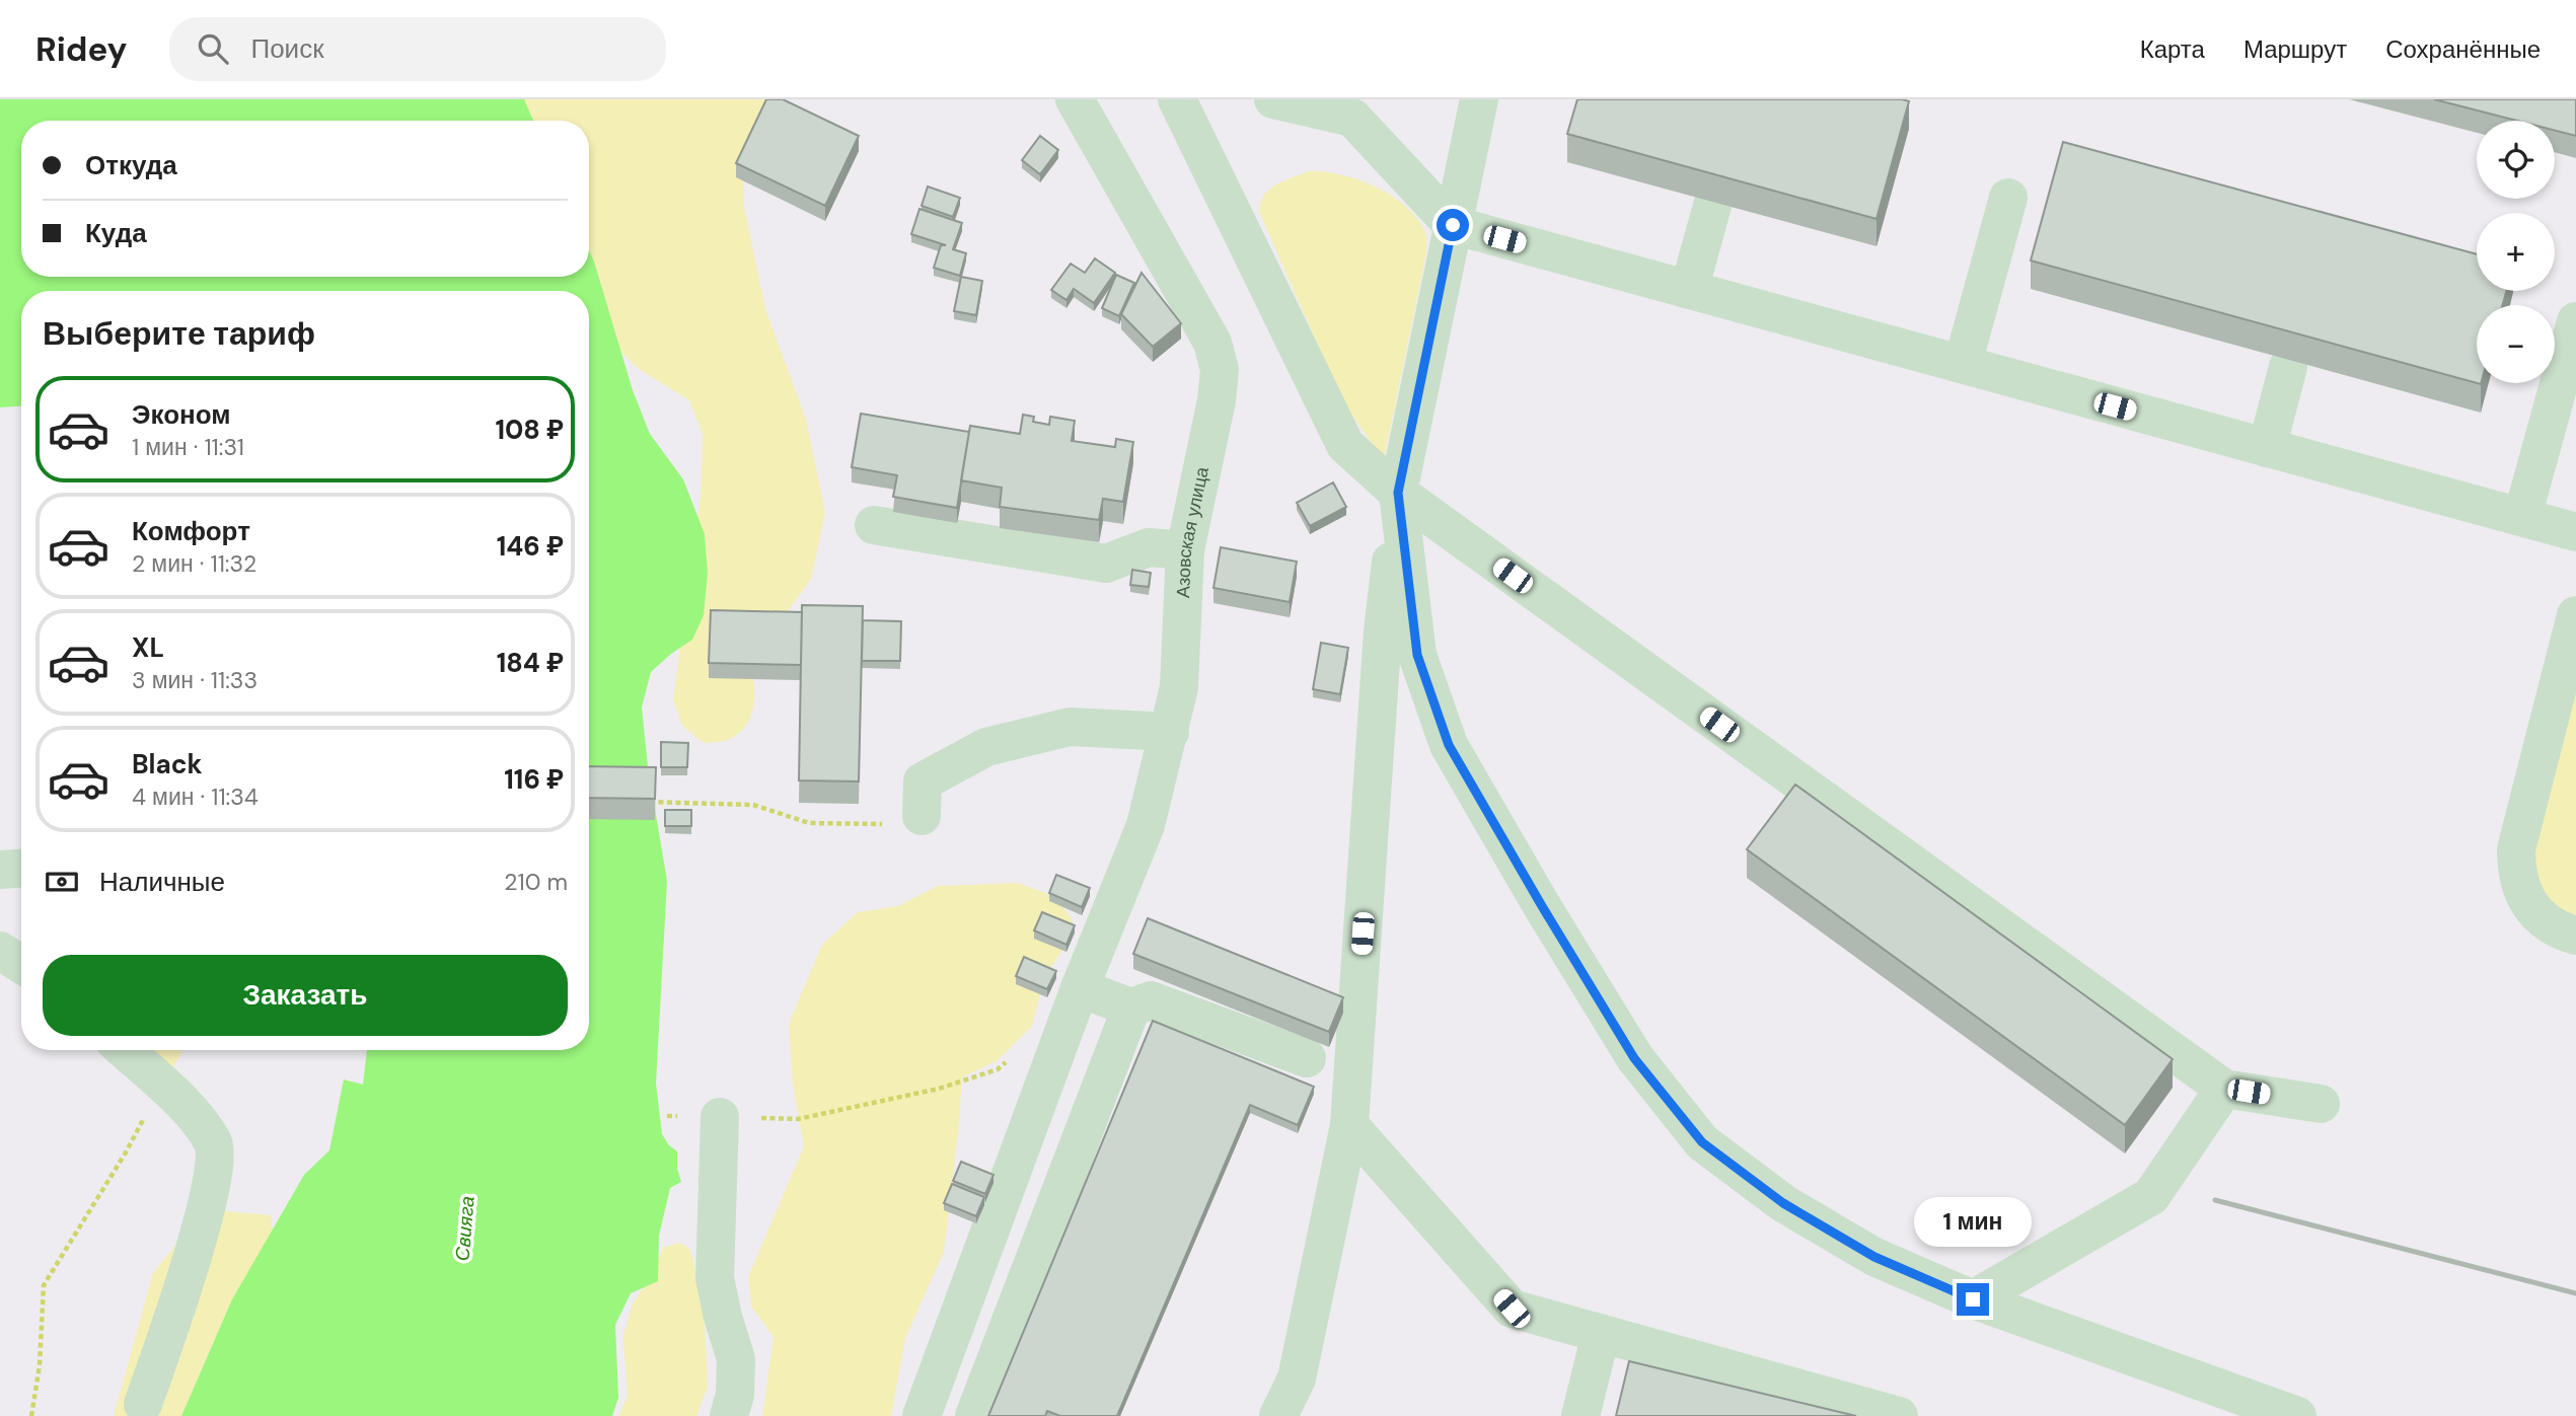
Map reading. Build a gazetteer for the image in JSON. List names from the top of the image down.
{
  "streets": {
    "street": ["Азовская улица"]
  },
  "water": ["Свияга"],
  "page": {
    "header": "Ridey",
    "search": "Поиск",
    "nav": ["Карта", "Маршрут", "Сохранённые"],
    "map_buttons": ["+", "−"],
    "banner": ["Откуда", "Куда"],
    "heading": "Выберите тариф",
    "list": [
      {
        "name": "Эконом",
        "note": "1 мин · 11:31",
        "value": "108 ₽"
      },
      {
        "name": "Комфорт",
        "note": "2 мин · 11:32",
        "value": "146 ₽"
      },
      {
        "name": "XL",
        "note": "3 мин · 11:33",
        "value": "184 ₽"
      },
      {
        "name": "Black",
        "note": "4 мин · 11:34",
        "value": "116 ₽"
      }
    ],
    "pay": ["Наличные", "210 m"],
    "buttons": "Заказать",
    "bubble": "1 мин"
  }
}
